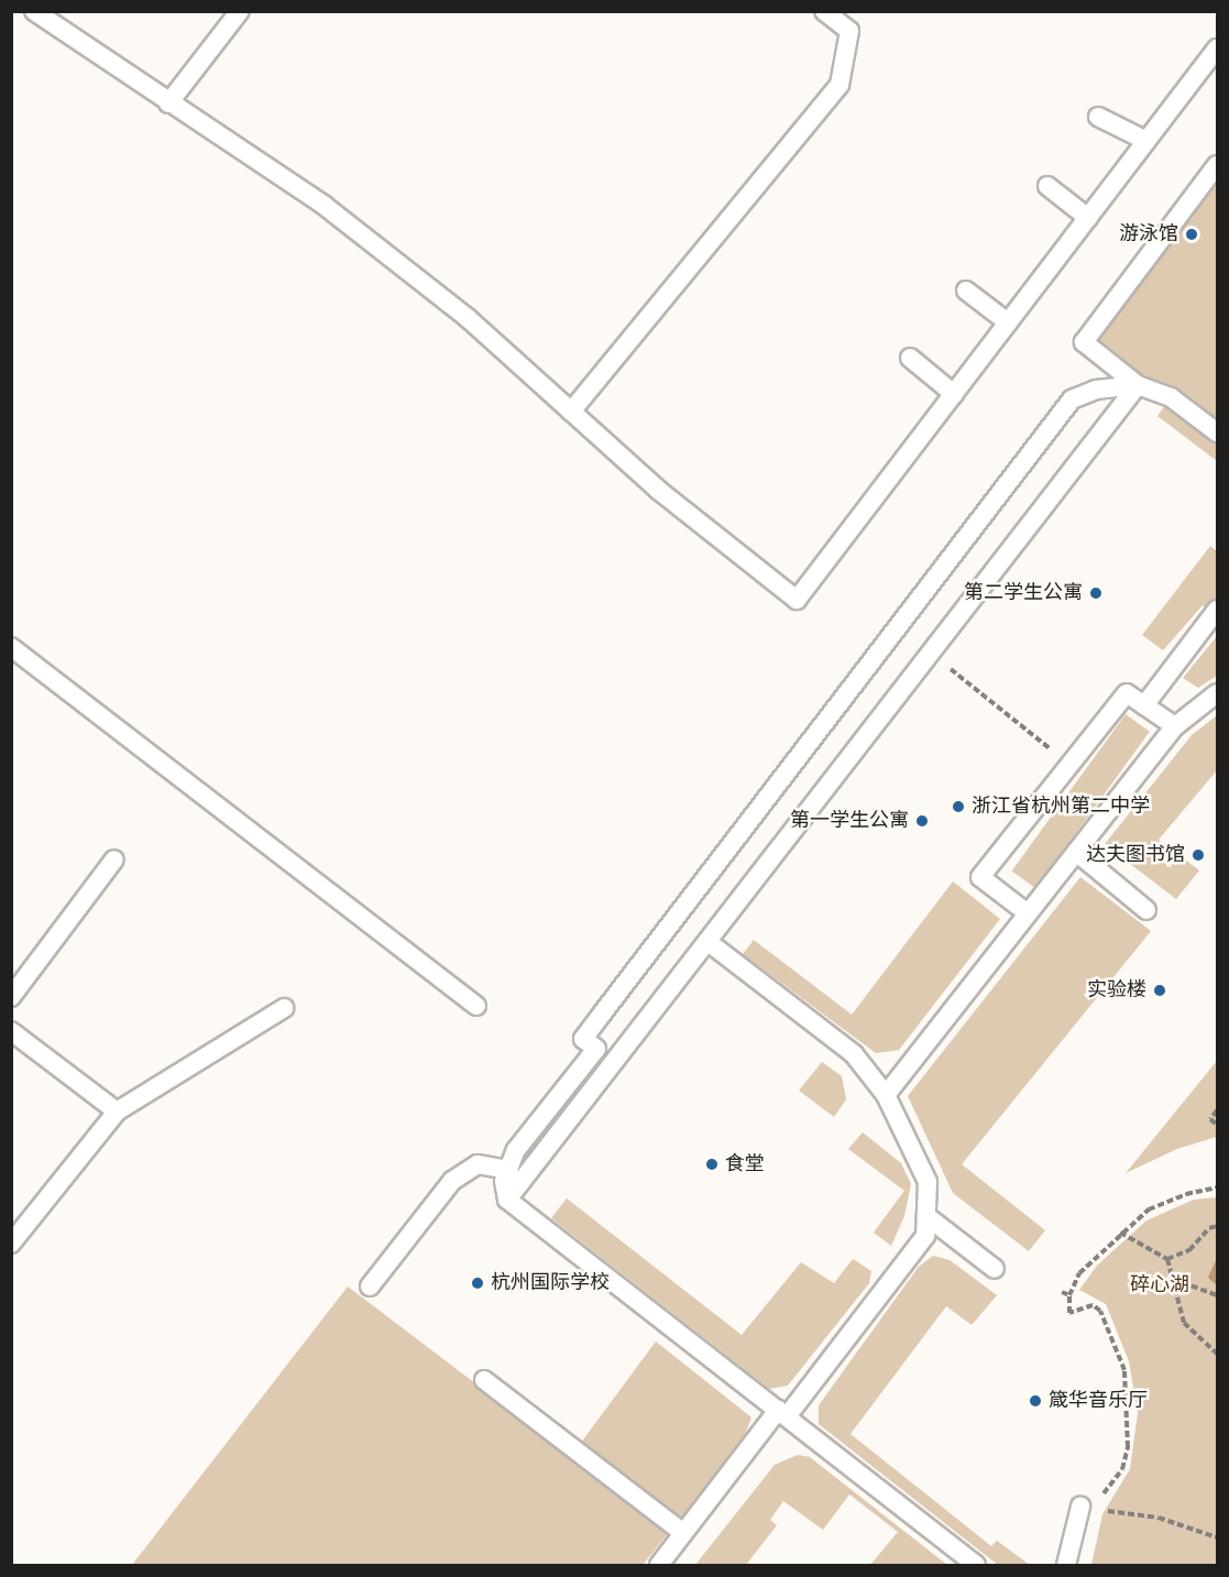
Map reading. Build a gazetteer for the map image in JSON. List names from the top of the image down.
{
  "parks": ["碎心湖"],
  "places": [
    "游泳馆",
    "第二学生公寓",
    "浙江省杭州第二中学",
    "第一学生公寓",
    "达夫图书馆",
    "实验楼",
    "食堂",
    "杭州国际学校",
    "箴华音乐厅"
  ]
}
